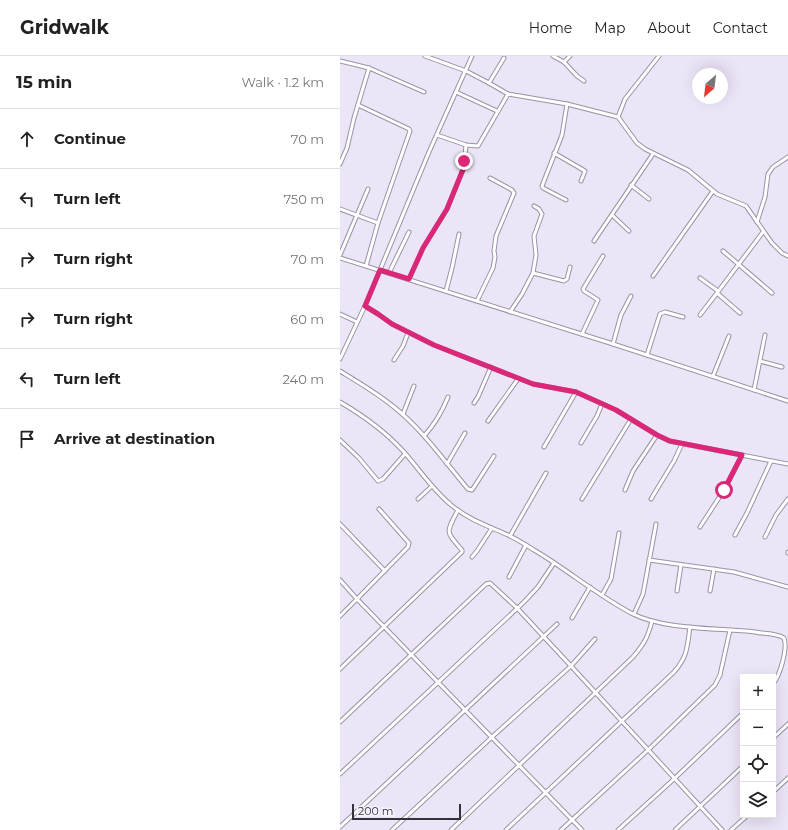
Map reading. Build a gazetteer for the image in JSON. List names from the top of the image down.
{
  "scale_bar": "200 m",
  "north": "bottom left",
  "page": {
    "header": "Gridwalk",
    "nav": [
      "Home",
      "Map",
      "About",
      "Contact"
    ],
    "heading": ["15 min", "Walk · 1.2 km"],
    "list": [
      ["Continue", "70 m"],
      ["Turn left", "750 m"],
      ["Turn right", "70 m"],
      ["Turn right", "60 m"],
      ["Turn left", "240 m"],
      "Arrive at destination"
    ],
    "map_buttons": ["+", "−"],
    "scale": "200 m"
  }
}
